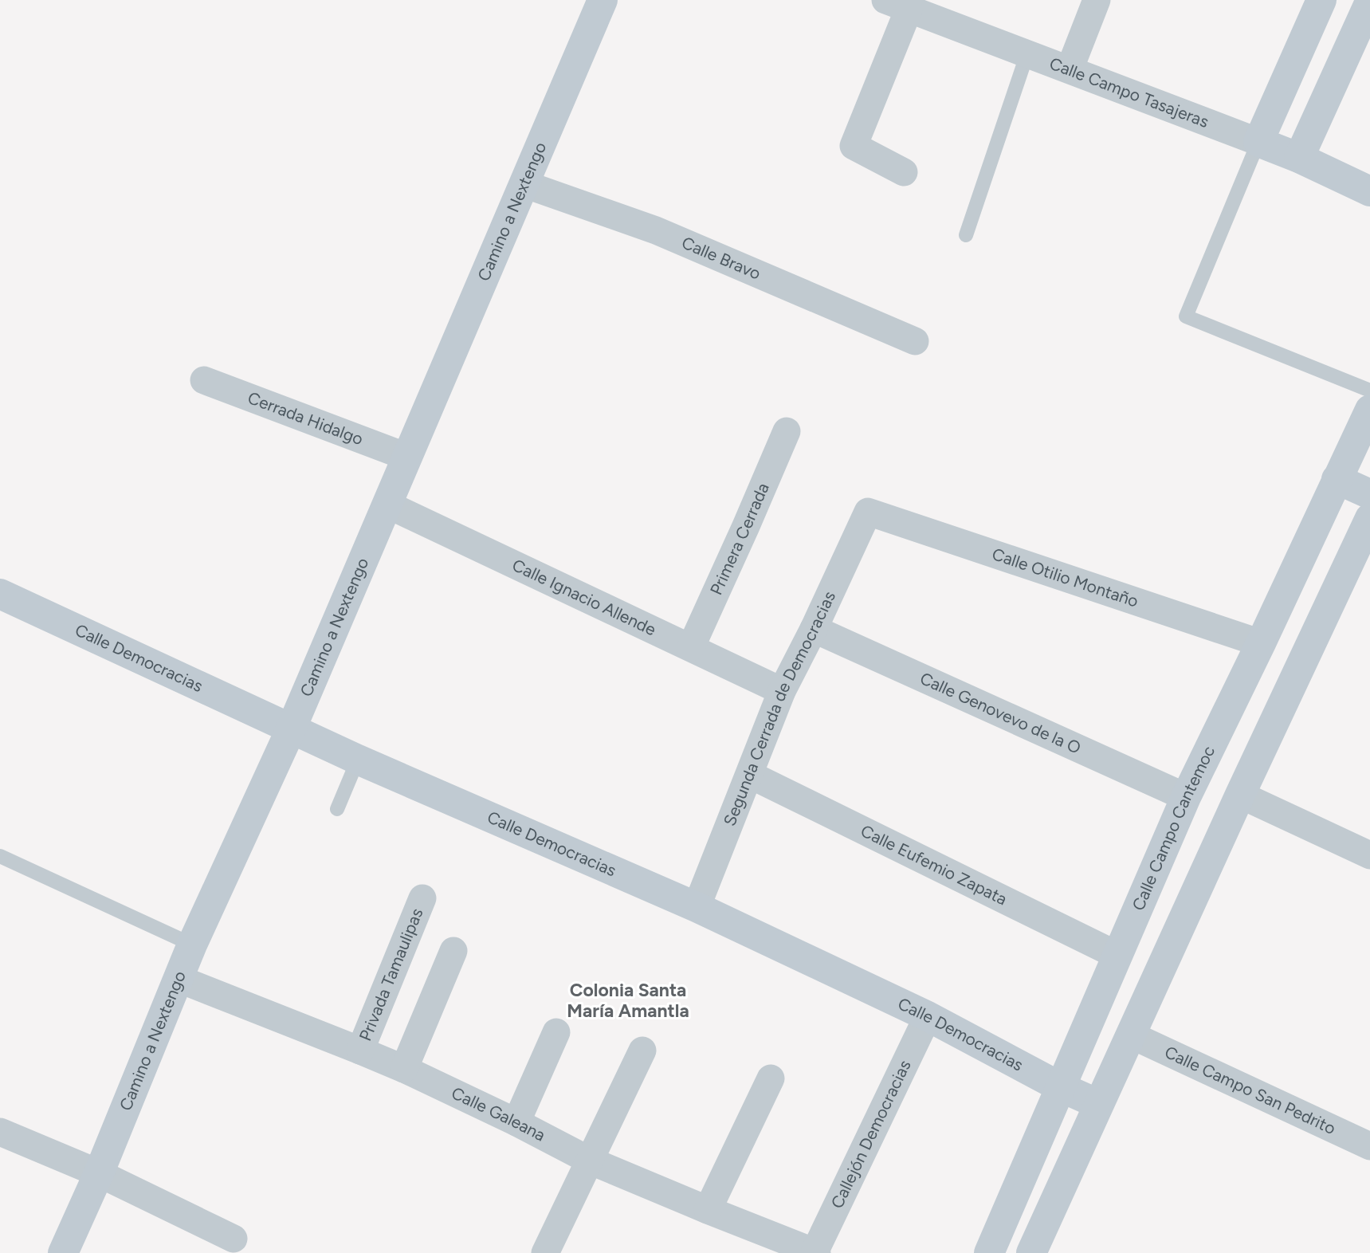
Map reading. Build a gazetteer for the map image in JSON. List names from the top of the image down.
{
  "streets": {
    "street": [
      "Calle Campo Tasajeras",
      "Camino a Nextengo",
      "Calle Bravo",
      "Cerrada Hidalgo",
      "Primera Cerrada",
      "Calle Otilio Montaño",
      "Calle Ignacio Allende",
      "Calle Democracias",
      "Segunda Cerrada de Democracias",
      "Calle Genovevo de la O",
      "Calle Campo Cantemoc",
      "Calle Eufemio Zapata",
      "Privada Tamaulipas",
      "Calle Campo San Pedrito",
      "Calle Galeana",
      "Callejón Democracias"
    ]
  },
  "crossings": [
    ["Camino a Nextengo", "Calle Bravo"],
    ["Camino a Nextengo", "Cerrada Hidalgo"],
    ["Camino a Nextengo", "Calle Ignacio Allende"],
    ["Camino a Nextengo", "Calle Democracias"],
    ["Camino a Nextengo", "Calle Galeana"],
    ["Primera Cerrada", "Calle Ignacio Allende"],
    ["Calle Otilio Montaño", "Segunda Cerrada de Democracias"],
    ["Calle Otilio Montaño", "Calle Campo Cantemoc"],
    ["Calle Ignacio Allende", "Segunda Cerrada de Democracias"],
    ["Calle Democracias", "Segunda Cerrada de Democracias"],
    ["Calle Democracias", "Calle Campo Cantemoc"],
    ["Calle Democracias", "Callejón Democracias"],
    ["Segunda Cerrada de Democracias", "Calle Genovevo de la O"],
    ["Segunda Cerrada de Democracias", "Calle Eufemio Zapata"],
    ["Calle Genovevo de la O", "Calle Campo Cantemoc"],
    ["Calle Campo Cantemoc", "Calle Eufemio Zapata"],
    ["Privada Tamaulipas", "Calle Galeana"],
    ["Calle Galeana", "Callejón Democracias"]
  ],
  "districts": ["Colonia Santa María Amantla"]
}
